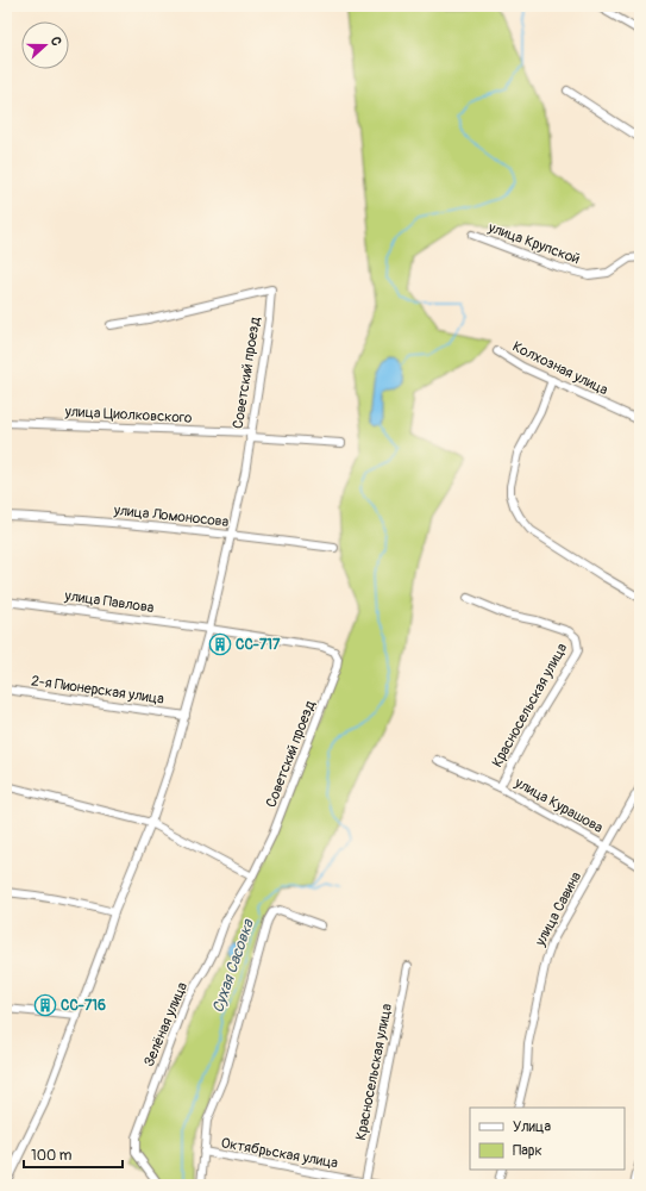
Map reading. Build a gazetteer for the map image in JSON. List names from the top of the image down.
{
  "streets": {
    "street": [
      "улица Крупской",
      "Колхозная улица",
      "Советский проезд",
      "улица Циолковского",
      "улица Ломоносова",
      "улица Павлова",
      "2-я Пионерская улица",
      "Красносельская улица",
      "улица Курашова",
      "улица Савина",
      "Зелёная улица",
      "Октябрьская улица"
    ]
  },
  "crossings": [
    ["Советский проезд", "улица Циолковского"],
    ["Советский проезд", "улица Ломоносова"],
    ["Советский проезд", "улица Павлова"],
    ["Советский проезд", "2-я Пионерская улица"],
    ["Советский проезд", "Зелёная улица"],
    ["Красносельская улица", "улица Курашова"],
    ["Красносельская улица", "Октябрьская улица"],
    ["улица Курашова", "улица Савина"]
  ],
  "water": ["Сухая Сасовка"],
  "places": {
    "building": ["СС-717", "СС-716"]
  },
  "legend": ["Улица", "Парк"],
  "scale_bar": "100 m",
  "north": "right"
}
